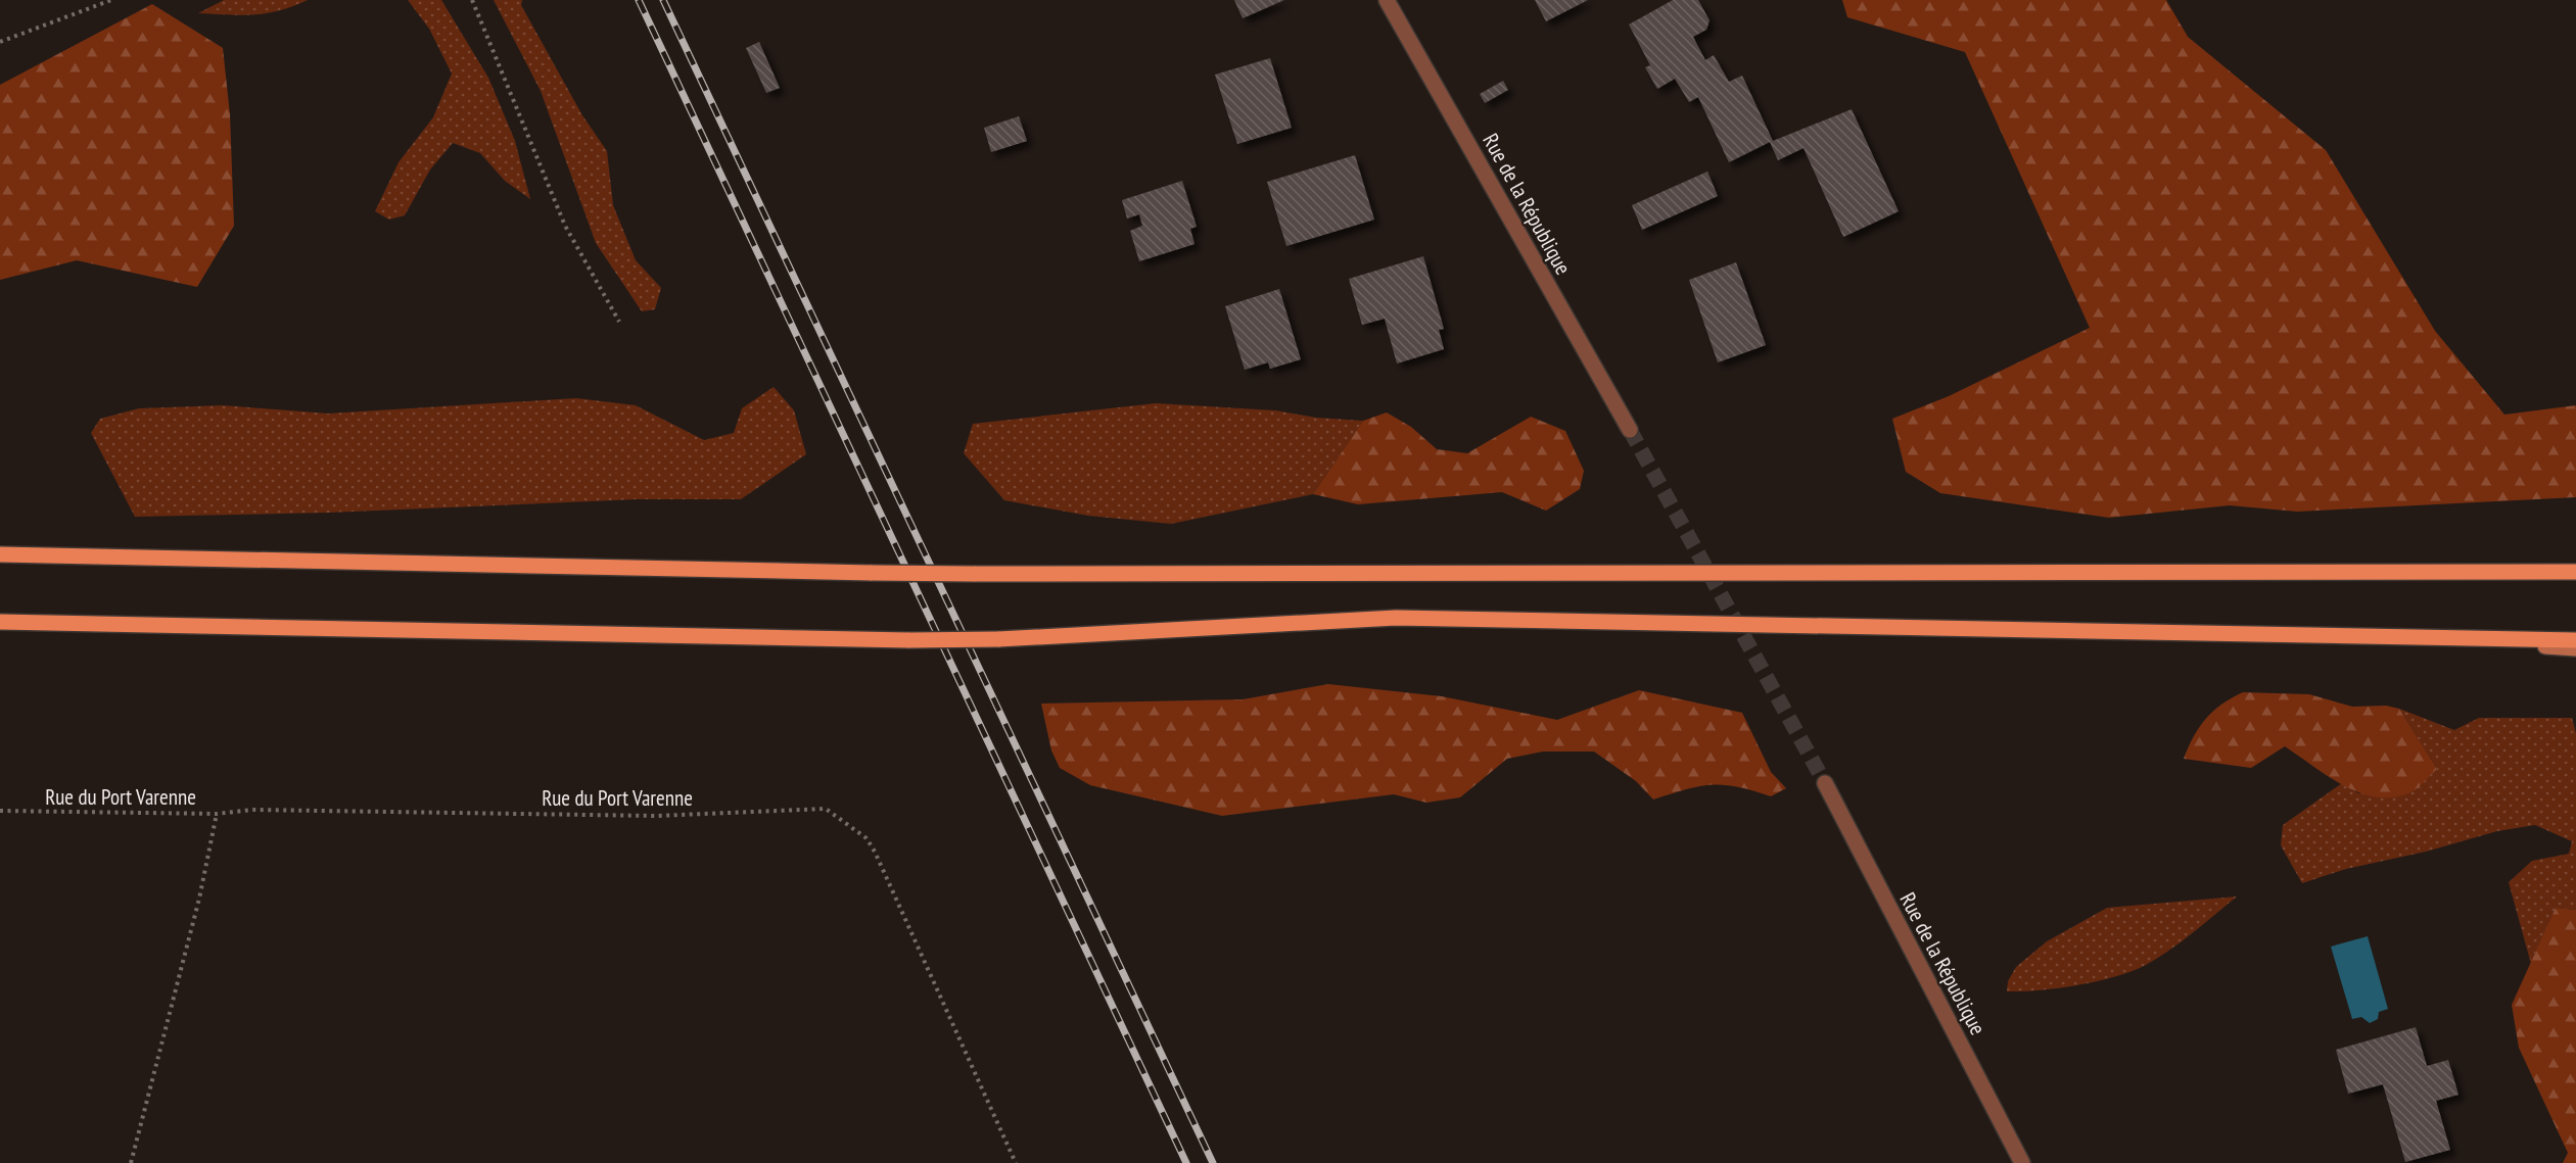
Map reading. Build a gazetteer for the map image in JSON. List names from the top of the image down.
{
  "streets": {
    "street": ["Rue de la République"],
    "path": ["Rue du Port Varenne"]
  }
}
